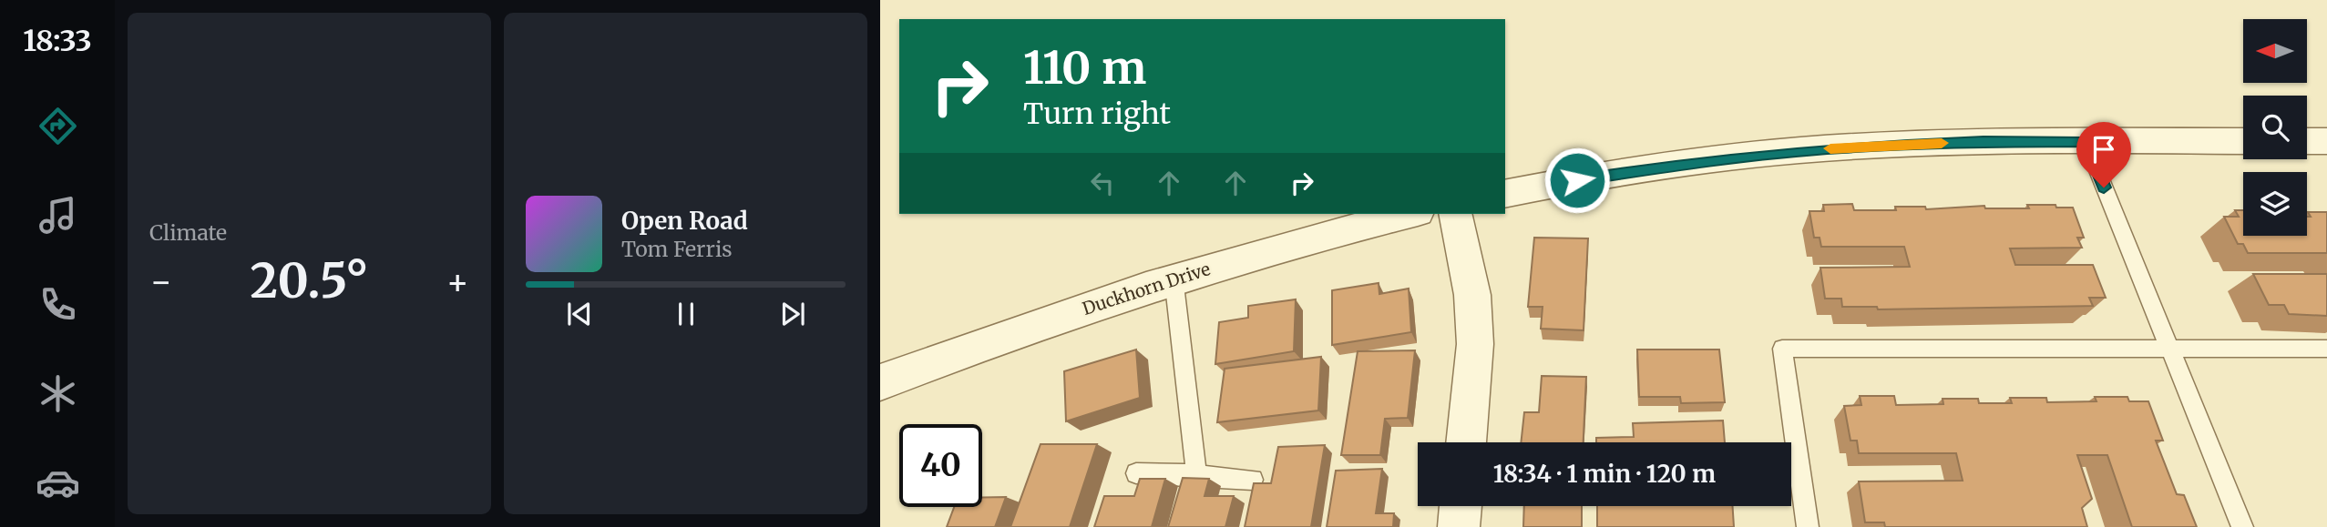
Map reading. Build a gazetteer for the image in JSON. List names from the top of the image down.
{
  "streets": {
    "street": ["Duckhorn Drive"]
  },
  "north": "left",
  "page": {
    "tabs": "18:33",
    "tile": "Climate",
    "turn": ["110 m", "Turn right"],
    "song": ["Open Road", "Tom Ferris"],
    "heat": ["−", "20.5°", "+"],
    "limit": "40",
    "trip": "18:34 · 1 min · 120 m"
  }
}
